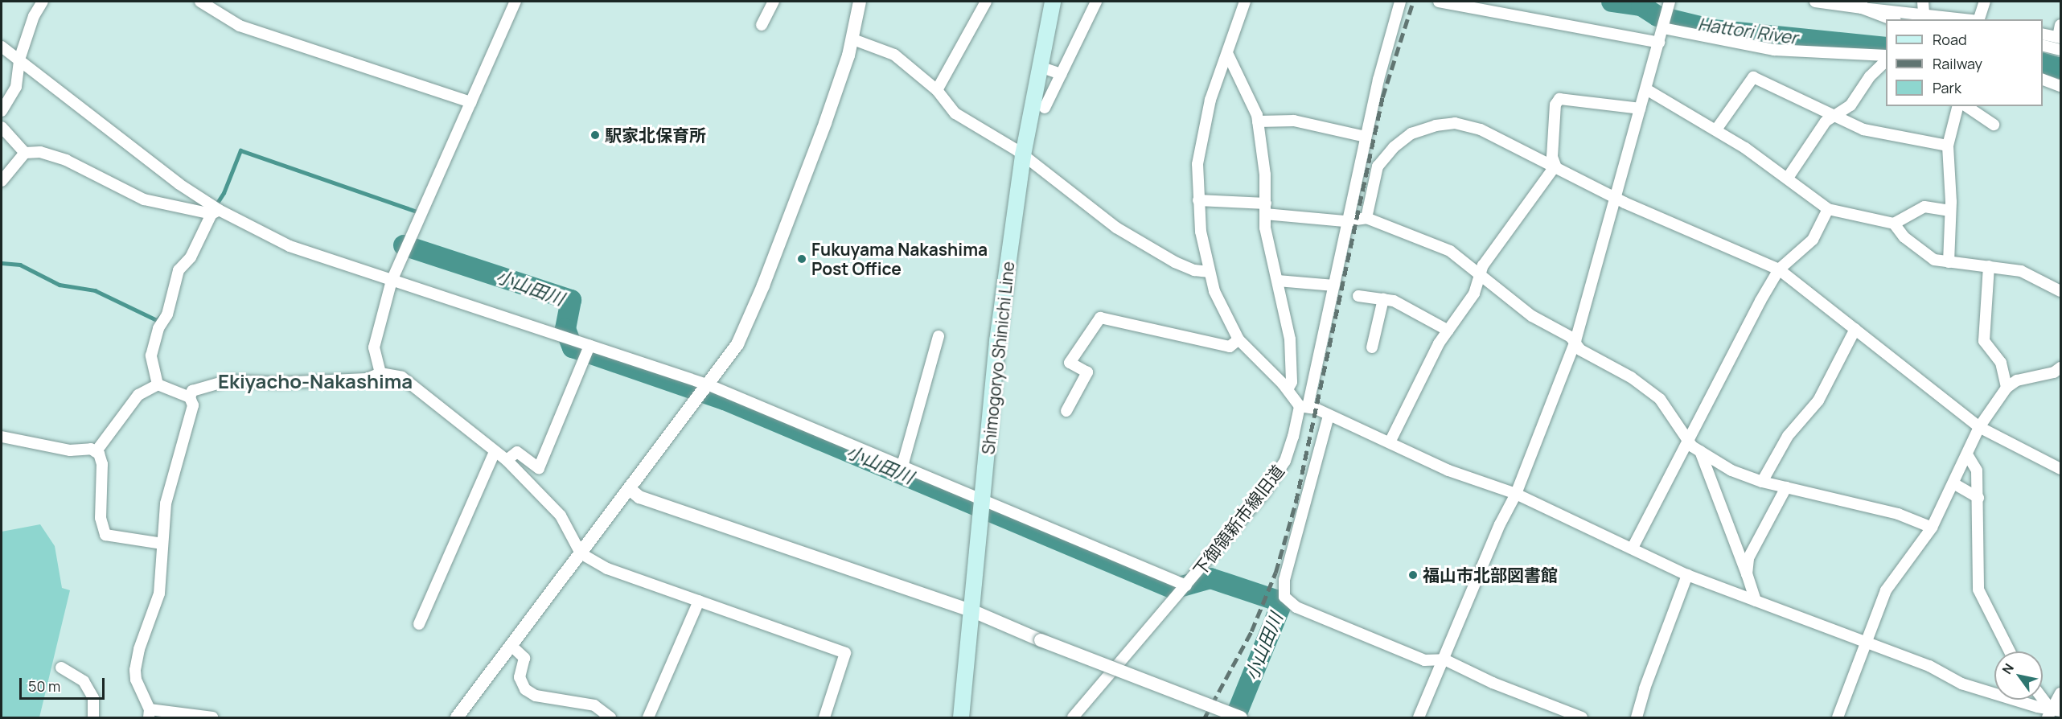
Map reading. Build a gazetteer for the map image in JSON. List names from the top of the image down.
{
  "streets": {
    "main road": ["Shimogoryo Shinichi Line"],
    "street": ["下御領新市線旧道"]
  },
  "districts": ["Ekiyacho-Nakashima"],
  "water": ["Hattori River", "小山田川"],
  "places": ["駅家北保育所", "Fukuyama Nakashima Post Office", "福山市北部図書館"],
  "legend": ["Road", "Railway", "Park"],
  "scale_bar": "50 m",
  "north": "top left"
}
